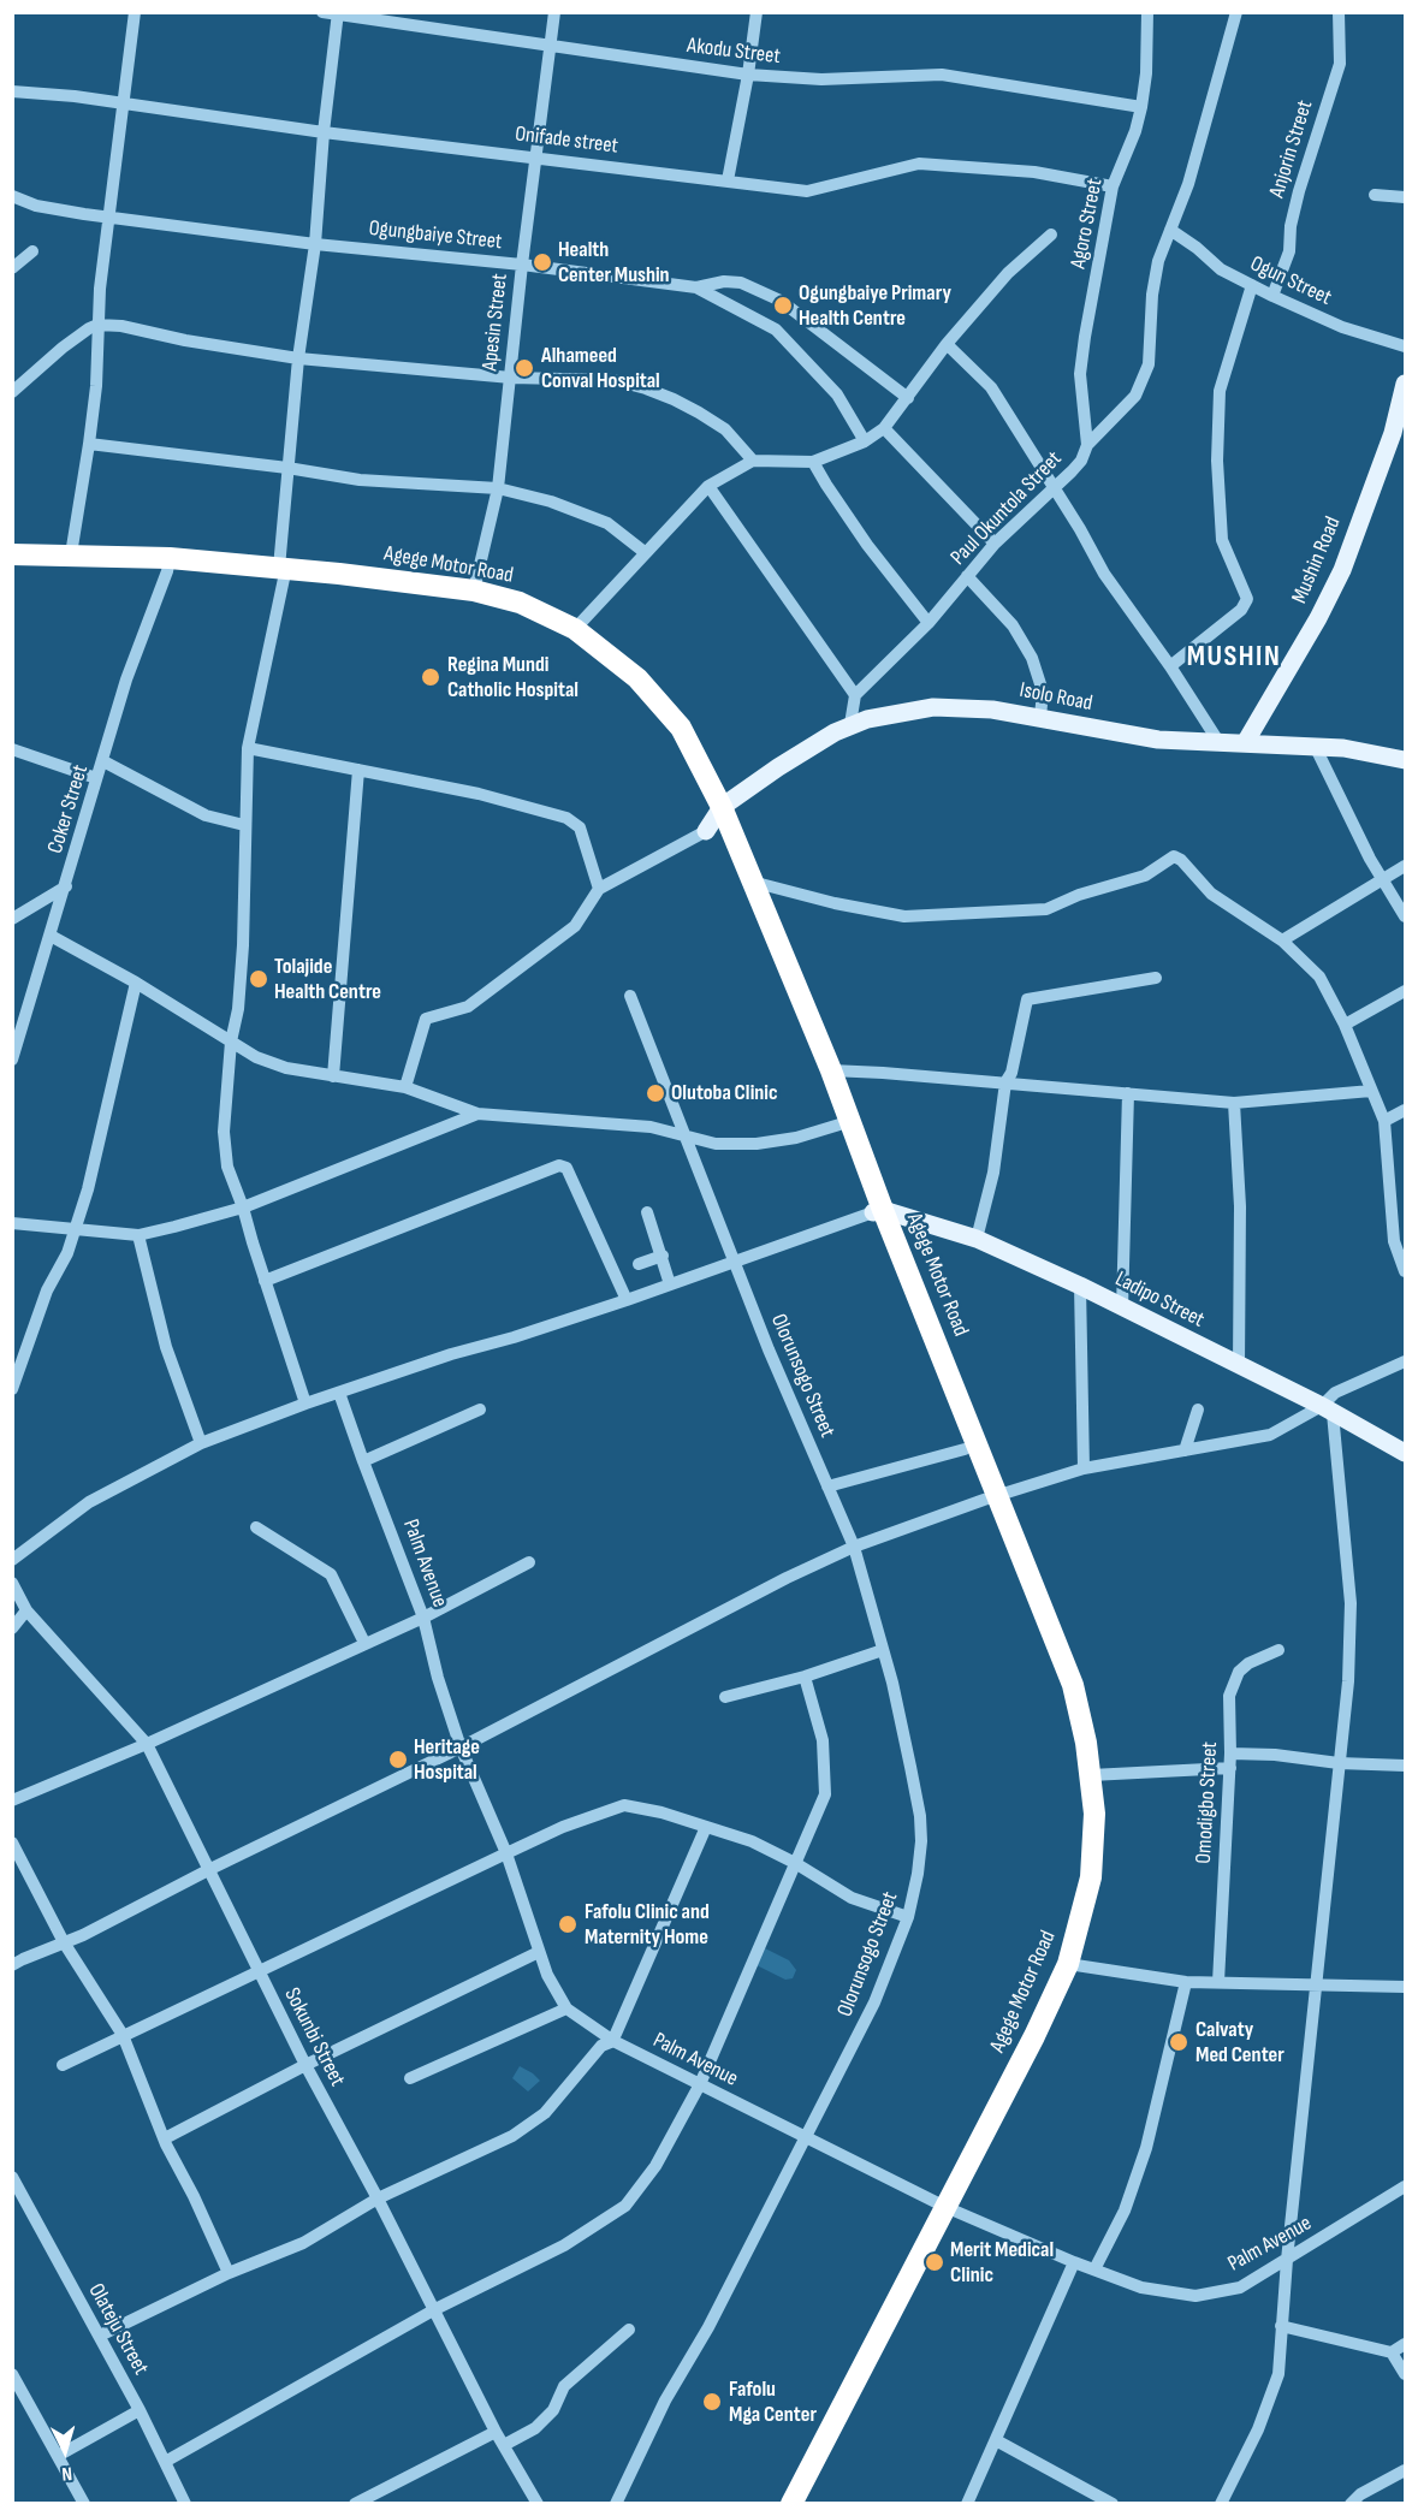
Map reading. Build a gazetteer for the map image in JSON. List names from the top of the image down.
{
  "streets": {
    "highway": ["Agege Motor Road"],
    "main road": ["Mushin Road", "Isolo Road", "Ladipo Street"],
    "street": [
      "Akodu Street",
      "Onifade street",
      "Anjorin Street",
      "Agoro Street",
      "Ogungbaiye Street",
      "Ogun Street",
      "Apesin Street",
      "Paul Okuntola Street",
      "Coker Street",
      "Olorunsogo Street",
      "Palm Avenue",
      "Omodigbo Street",
      "Sokunbi Street",
      "Olateju Street"
    ]
  },
  "crossings": [
    ["Akodu Street", "Agoro Street"],
    ["Akodu Street", "Apesin Street"],
    ["Onifade street", "Agoro Street"],
    ["Onifade street", "Apesin Street"],
    ["Anjorin Street", "Ogun Street"],
    ["Agoro Street", "Paul Okuntola Street"],
    ["Ogungbaiye Street", "Apesin Street"],
    ["Ogun Street", "Paul Okuntola Street"],
    ["Apesin Street", "Agege Motor Road"],
    ["Mushin Road", "Isolo Road"],
    ["Agege Motor Road", "Isolo Road"],
    ["Agege Motor Road", "Coker Street"],
    ["Agege Motor Road", "Ladipo Street"],
    ["Agege Motor Road", "Palm Avenue"],
    ["Olorunsogo Street", "Palm Avenue"]
  ],
  "districts": ["MUSHIN"],
  "places": [
    "Health Center Mushin",
    "Ogungbaiye Primary Health Centre",
    "Alhameed Conval Hospital",
    "Regina Mundi Catholic Hospital",
    "Tolajide Health Centre",
    "Olutoba Clinic",
    "Heritage Hospital",
    "Fafolu Clinic and Maternity Home",
    "Calvaty Med Center",
    "Merit Medical Clinic",
    "Fafolu Mga Center"
  ],
  "north": "bottom"
}
